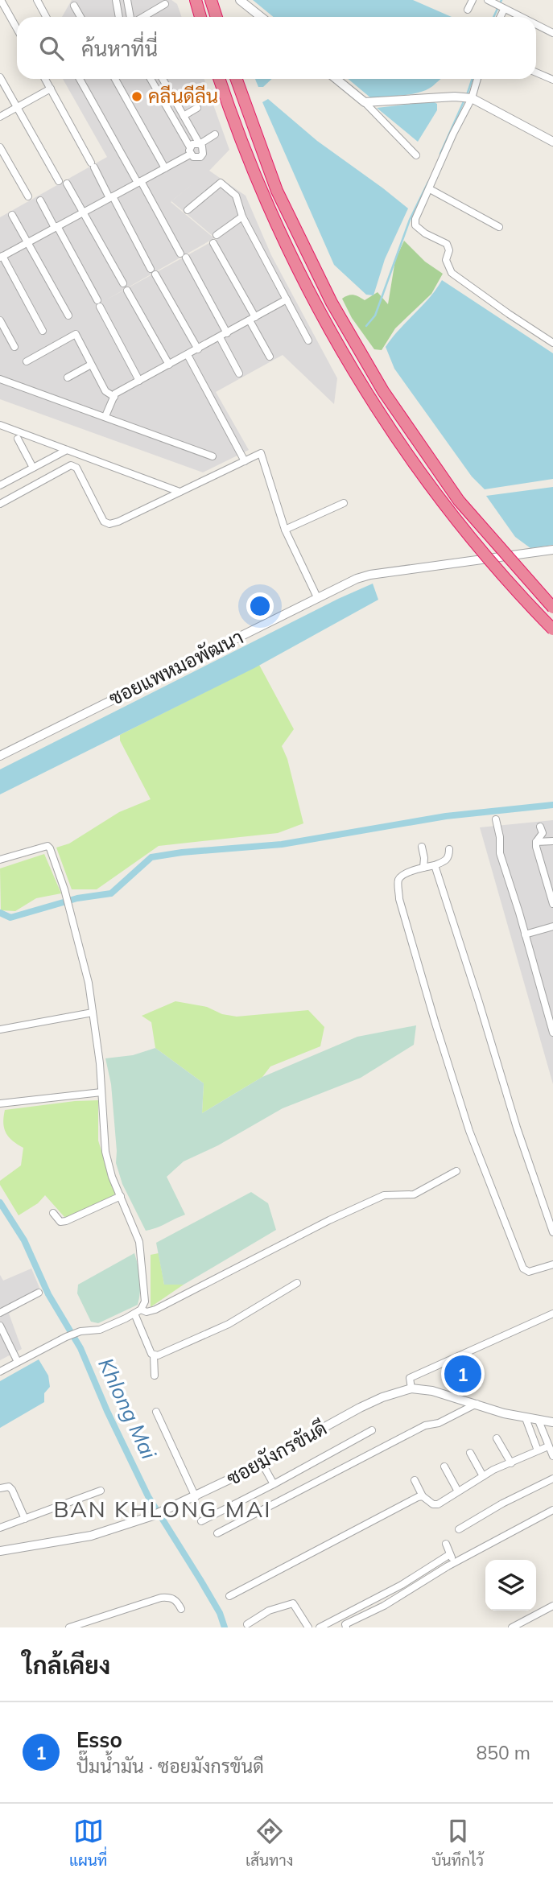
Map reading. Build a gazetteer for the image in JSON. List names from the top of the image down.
{
  "streets": {
    "street": ["ซอยแพหมอพัฒนา", "ซอยมังกรขันดี"]
  },
  "districts": ["BAN KHLONG MAI"],
  "water": ["Khlong Mai"],
  "places": ["คลีนดีลีน"],
  "page": {
    "search": "ค้นหาที่นี่",
    "pins": "1",
    "heading": "ใกล้เคียง",
    "list": [
      {
        "mark": "1",
        "name": "Esso",
        "note": "ปั๊มน้ำมัน · ซอยมังกรขันดี",
        "value": "850 m"
      }
    ],
    "nav": ["แผนที่", "เส้นทาง", "บันทึกไว้"]
  }
}
